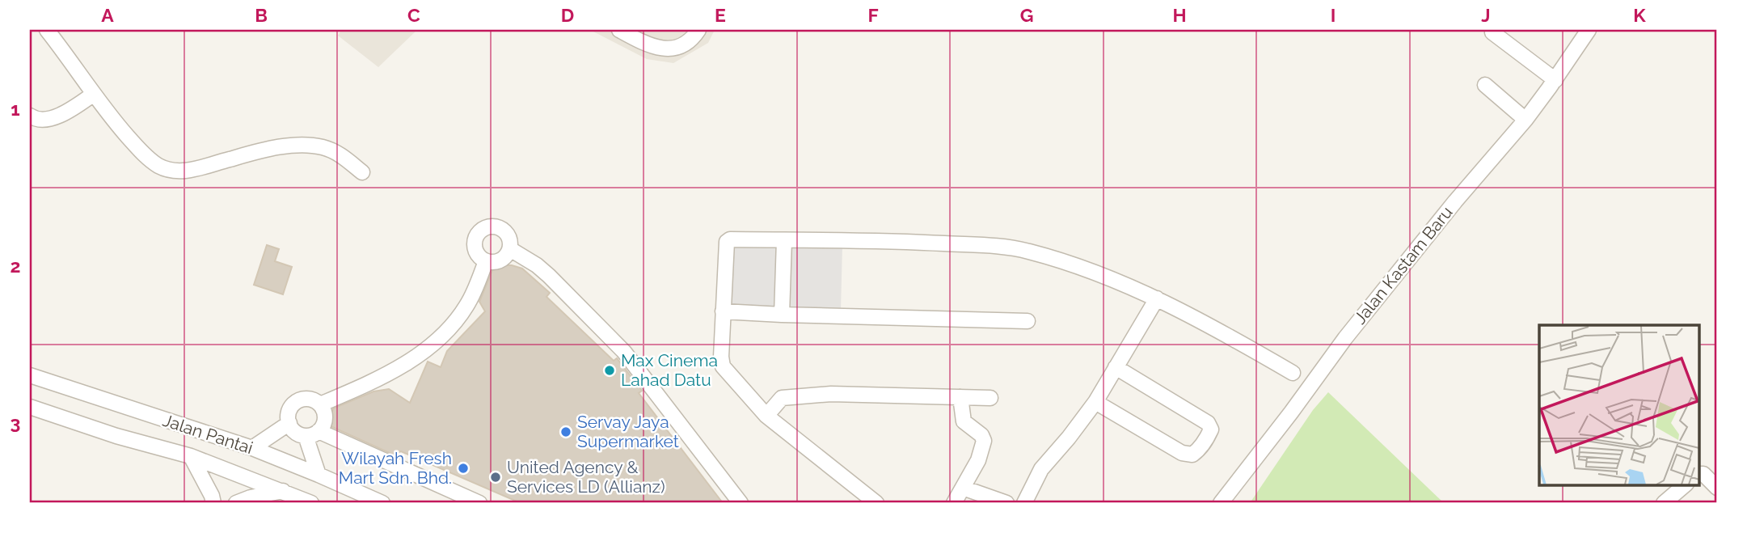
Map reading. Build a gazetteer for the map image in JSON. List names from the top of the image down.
{
  "streets": {
    "street": ["Jalan Kastam Baru", "Jalan Pantai"]
  },
  "places": [
    "Max Cinema Lahad Datu",
    "Servay Jaya Supermarket",
    "Wilayah Fresh Mart Sdn. Bhd.",
    "United Agency & Services LD (Allianz)"
  ],
  "grid": {
    "columns": [
      "A",
      "B",
      "C",
      "D",
      "E",
      "F",
      "G",
      "H",
      "I",
      "J",
      "K"
    ],
    "rows": ["1", "2", "3"]
  }
}
